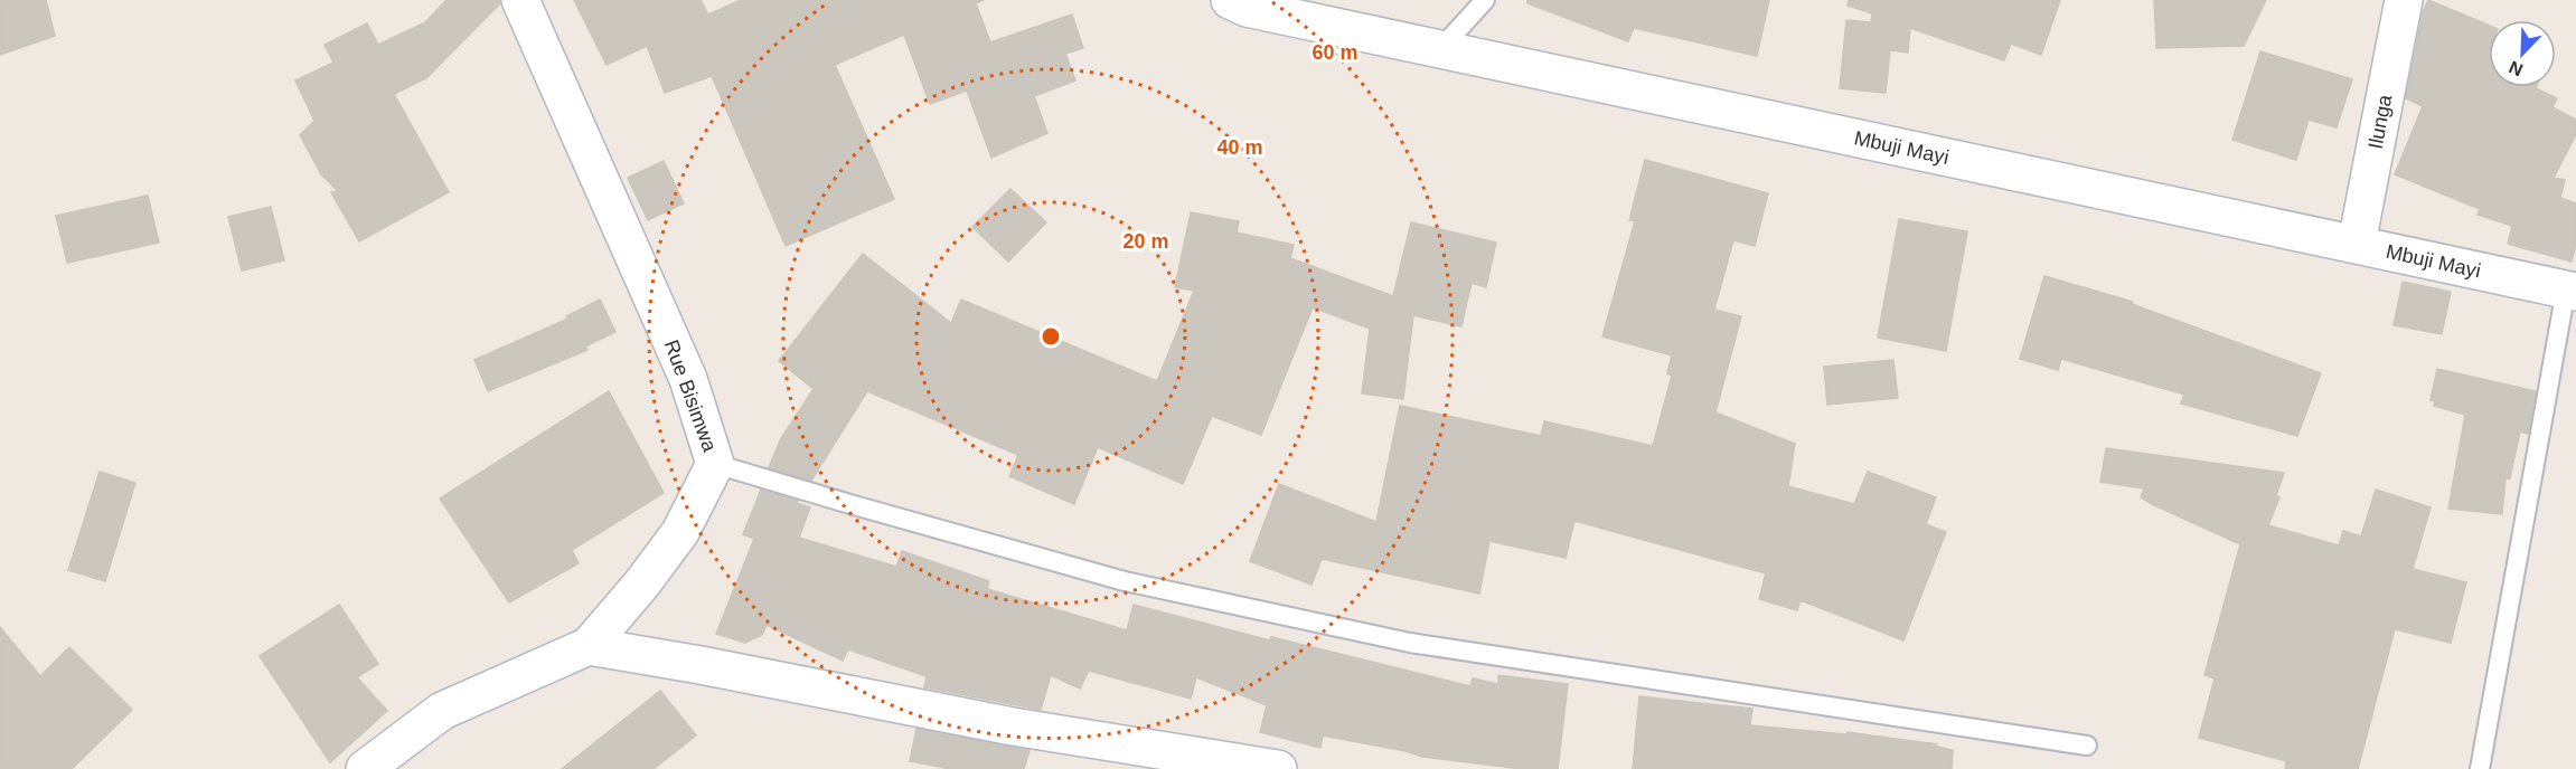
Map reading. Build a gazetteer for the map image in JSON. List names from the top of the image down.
{
  "streets": {
    "street": ["Ilunga", "Mbuji Mayi", "Rue Bisimwa"]
  },
  "crossings": [
    ["Ilunga", "Mbuji Mayi"]
  ],
  "north": "bottom left",
  "rings": ["60 m", "40 m", "20 m"]
}
